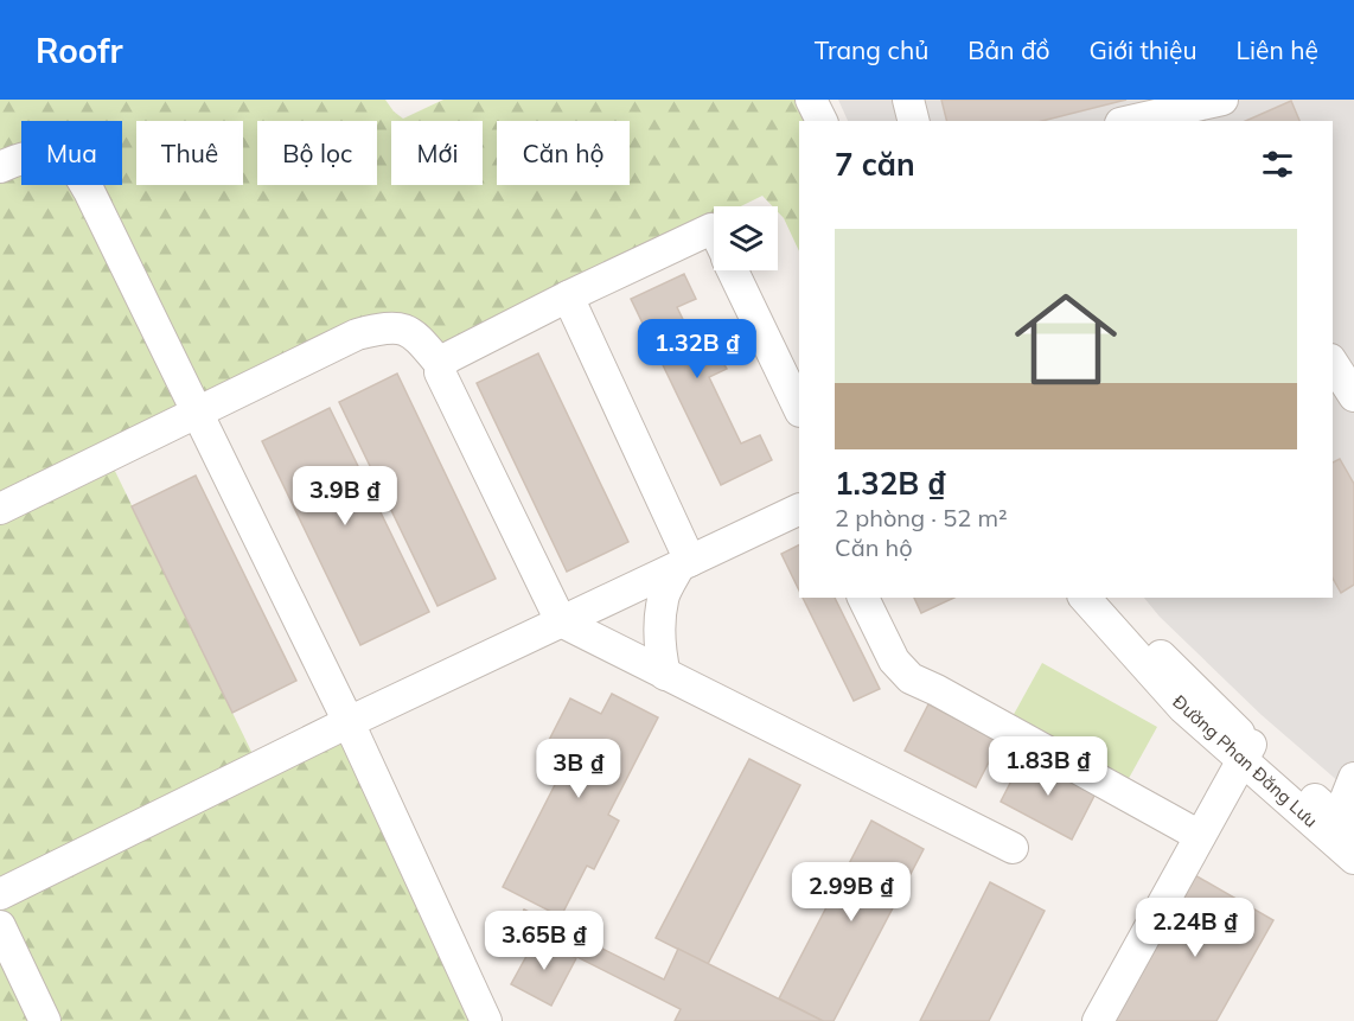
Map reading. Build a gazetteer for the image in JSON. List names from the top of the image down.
{
  "streets": {
    "street": ["Đường Phan Đăng Lưu"]
  },
  "page": {
    "header": "Roofr",
    "nav": [
      "Trang chủ",
      "Bản đồ",
      "Giới thiệu",
      "Liên hệ"
    ],
    "chip": [
      "Mua",
      "Thuê",
      "Bộ lọc",
      "Mới",
      "Căn hộ"
    ],
    "heading": "7 căn",
    "list": [
      {
        "name": "1.32B ₫",
        "note": "2 phòng · 52 m² · Căn hộ"
      }
    ],
    "price": [
      "1.32B ₫",
      "3.9B ₫",
      "1.83B ₫",
      "3B ₫",
      "2.99B ₫",
      "2.24B ₫",
      "3.65B ₫"
    ]
  }
}
